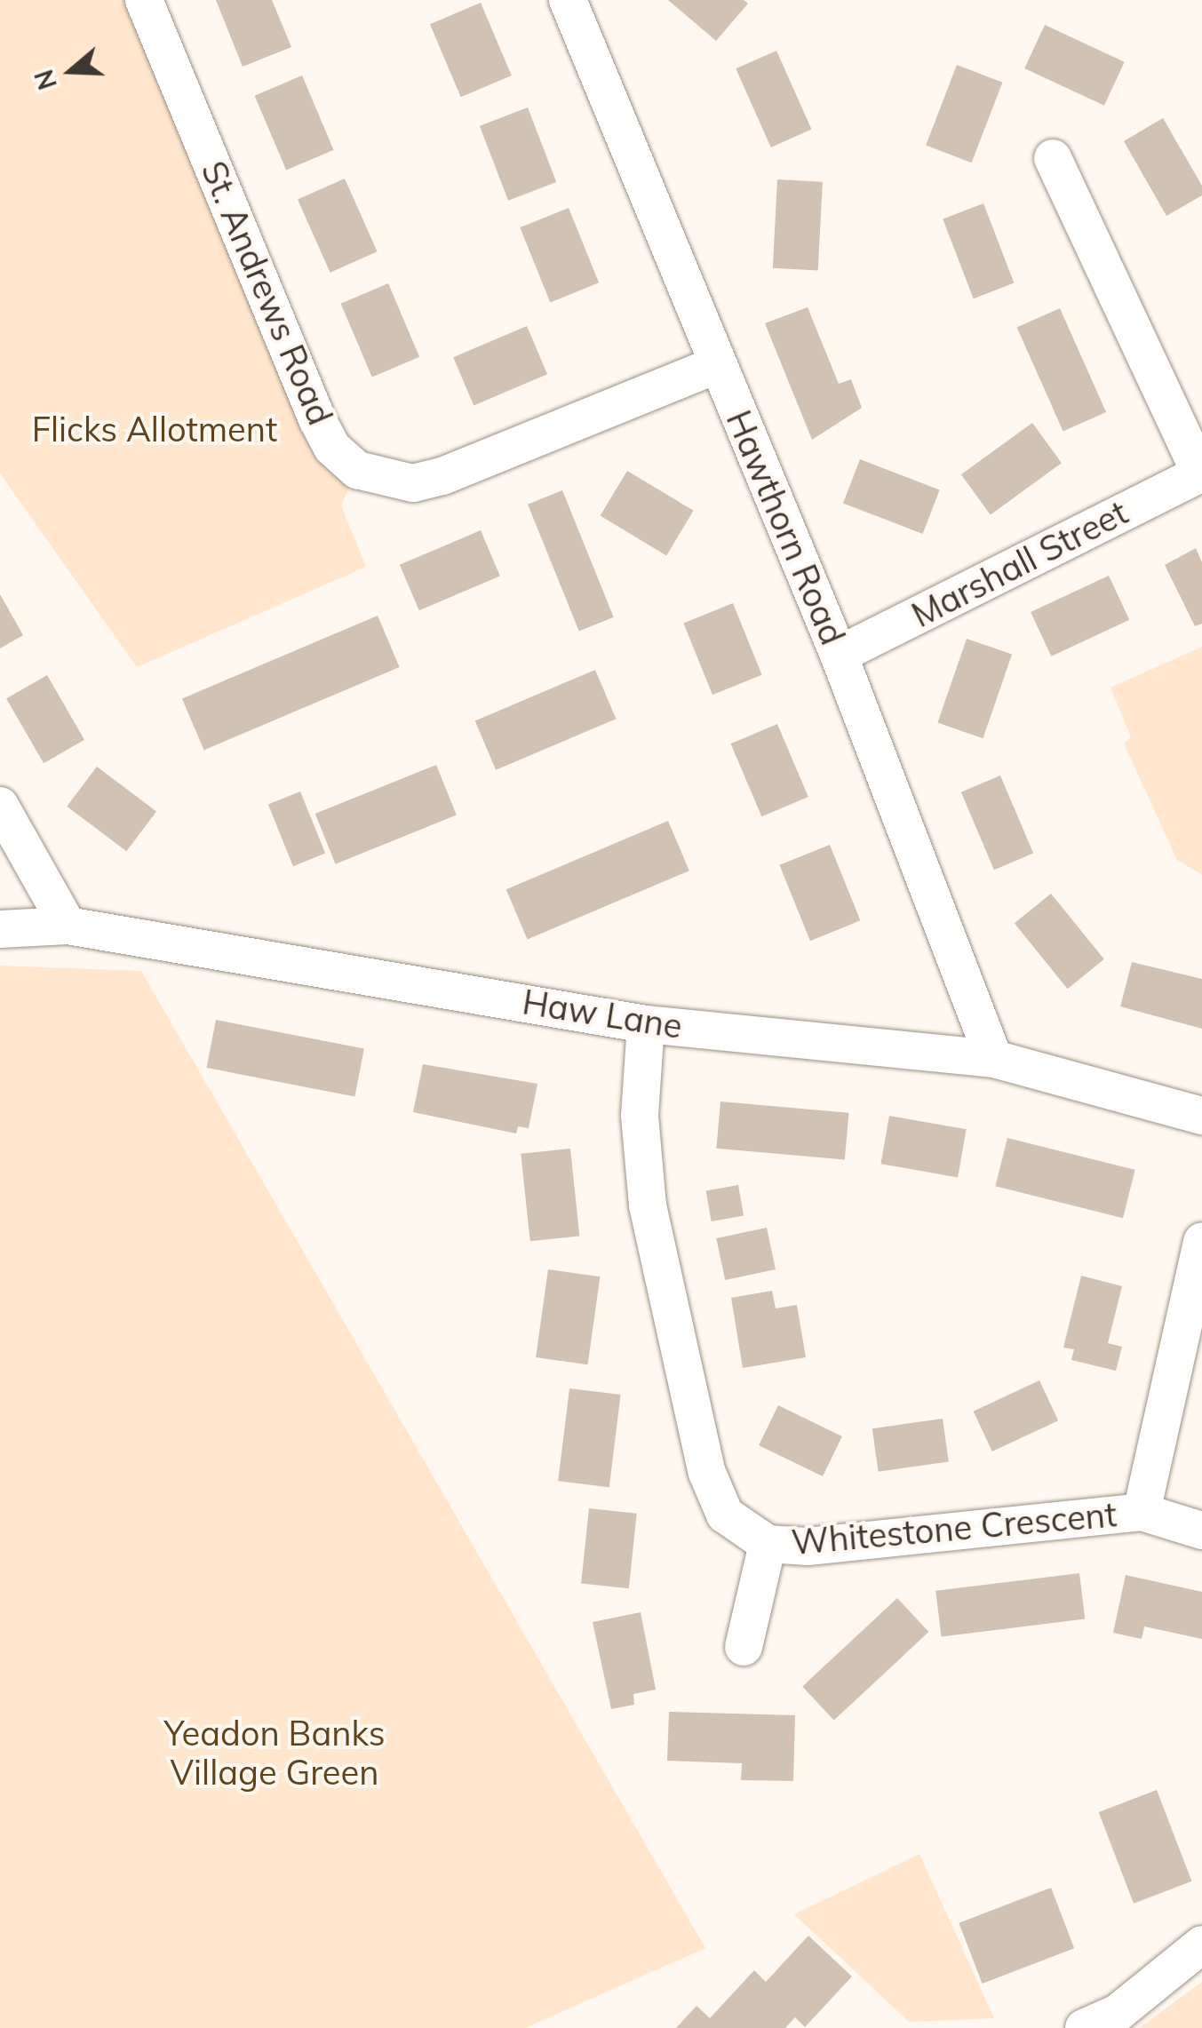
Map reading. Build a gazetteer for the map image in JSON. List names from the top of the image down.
{
  "streets": {
    "street": [
      "St. Andrews Road",
      "Hawthorn Road",
      "Marshall Street",
      "Haw Lane",
      "Whitestone Crescent"
    ]
  },
  "crossings": [
    ["St. Andrews Road", "Hawthorn Road"],
    ["Hawthorn Road", "Marshall Street"],
    ["Hawthorn Road", "Haw Lane"],
    ["Haw Lane", "Whitestone Crescent"]
  ],
  "parks": ["Flicks Allotment", "Yeadon Banks Village Green"],
  "north": "left"
}
